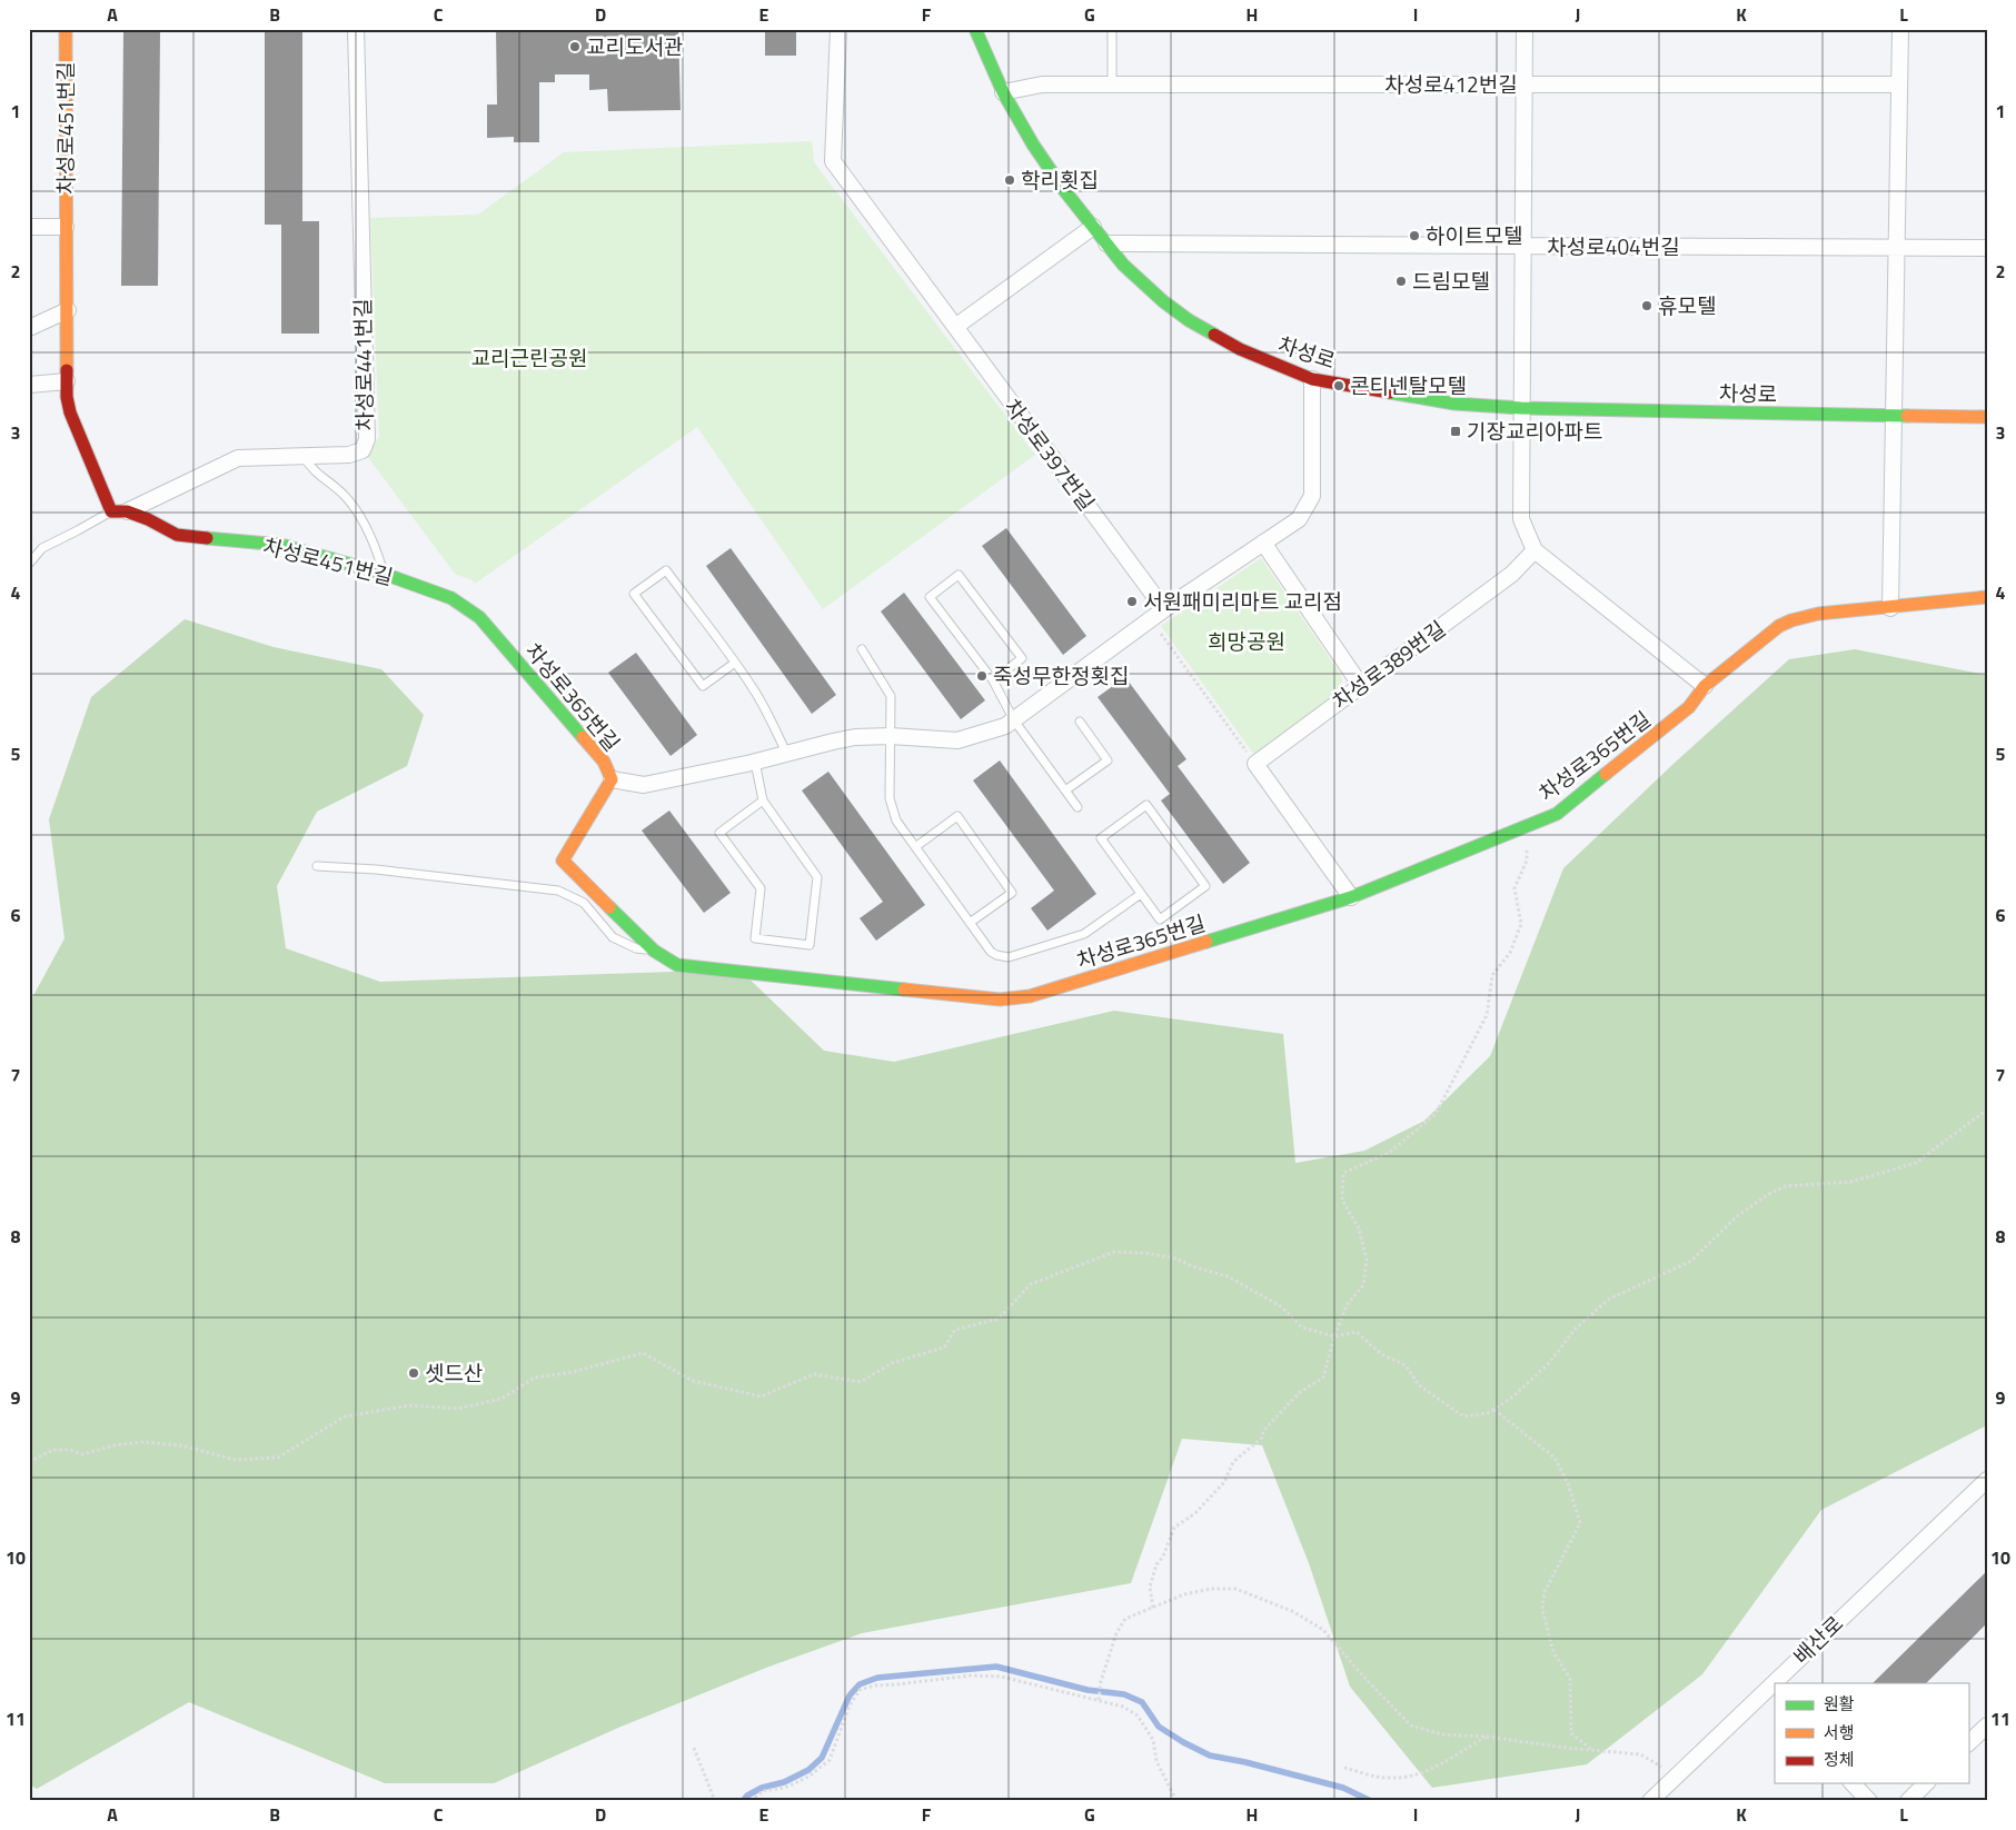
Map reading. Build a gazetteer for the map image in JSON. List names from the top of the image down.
{
  "streets": {
    "street": [
      "차성로412번길",
      "차성로451번길",
      "차성로404번길",
      "차성로",
      "차성로441번길",
      "차성로397번길",
      "차성로389번길",
      "차성로365번길",
      "배산로"
    ]
  },
  "crossings": [
    ["차성로412번길", "차성로"],
    ["차성로451번길", "차성로441번길"],
    ["차성로451번길", "차성로365번길"],
    ["차성로404번길", "차성로"]
  ],
  "parks": ["교리근린공원", "희망공원"],
  "places": {
    "other": [
      "교리도서관",
      "학리횟집",
      "하이트모텔",
      "드림모텔",
      "휴모텔",
      "콘티넨탈모텔",
      "서원패미리마트 교리점",
      "죽성무한정횟집",
      "셋드산"
    ],
    "transit": ["기장교리아파트"]
  },
  "legend": ["원활", "서행", "정체"],
  "grid": {
    "columns": [
      "A",
      "B",
      "C",
      "D",
      "E",
      "F",
      "G",
      "H",
      "I",
      "J",
      "K",
      "L"
    ],
    "rows": [
      "1",
      "2",
      "3",
      "4",
      "5",
      "6",
      "7",
      "8",
      "9",
      "10",
      "11"
    ]
  }
}
